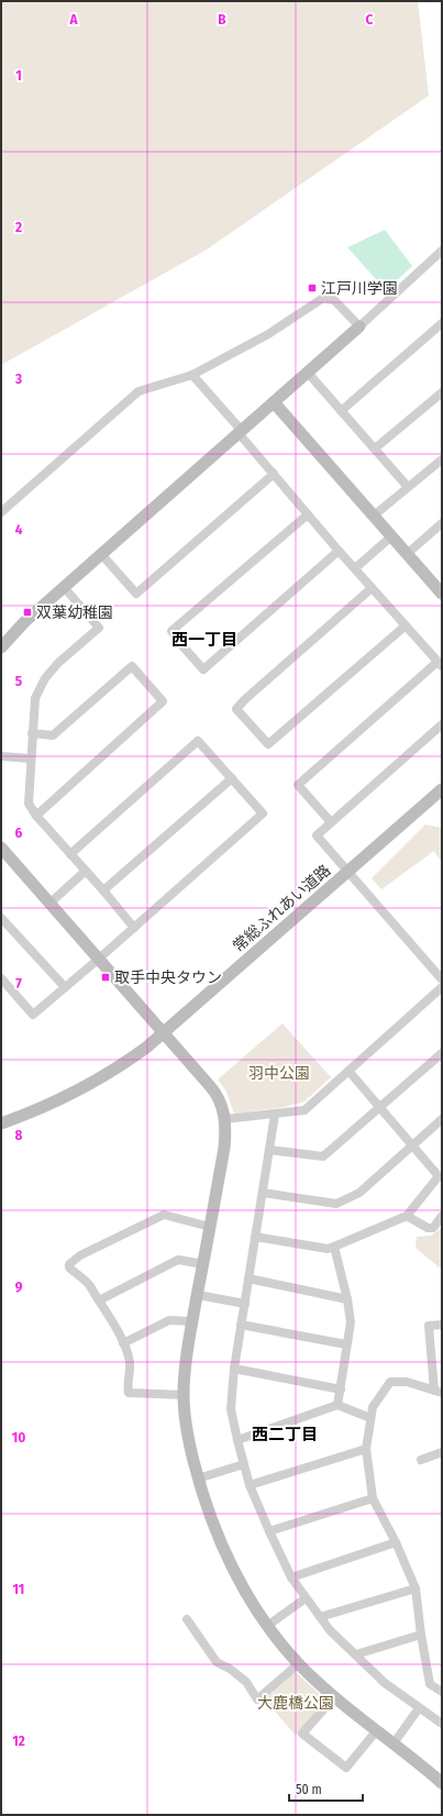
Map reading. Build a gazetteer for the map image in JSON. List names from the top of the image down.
{
  "streets": {
    "street": ["常総ふれあい道路"]
  },
  "districts": ["西一丁目", "西二丁目"],
  "parks": ["羽中公園", "大鹿橋公園"],
  "places": {
    "transit": ["江戸川学園", "双葉幼稚園", "取手中央タウン"]
  },
  "scale_bar": "50 m",
  "grid": {
    "columns": ["A", "B", "C"],
    "rows": [
      "1",
      "2",
      "3",
      "4",
      "5",
      "6",
      "7",
      "8",
      "9",
      "10",
      "11",
      "12"
    ]
  }
}
